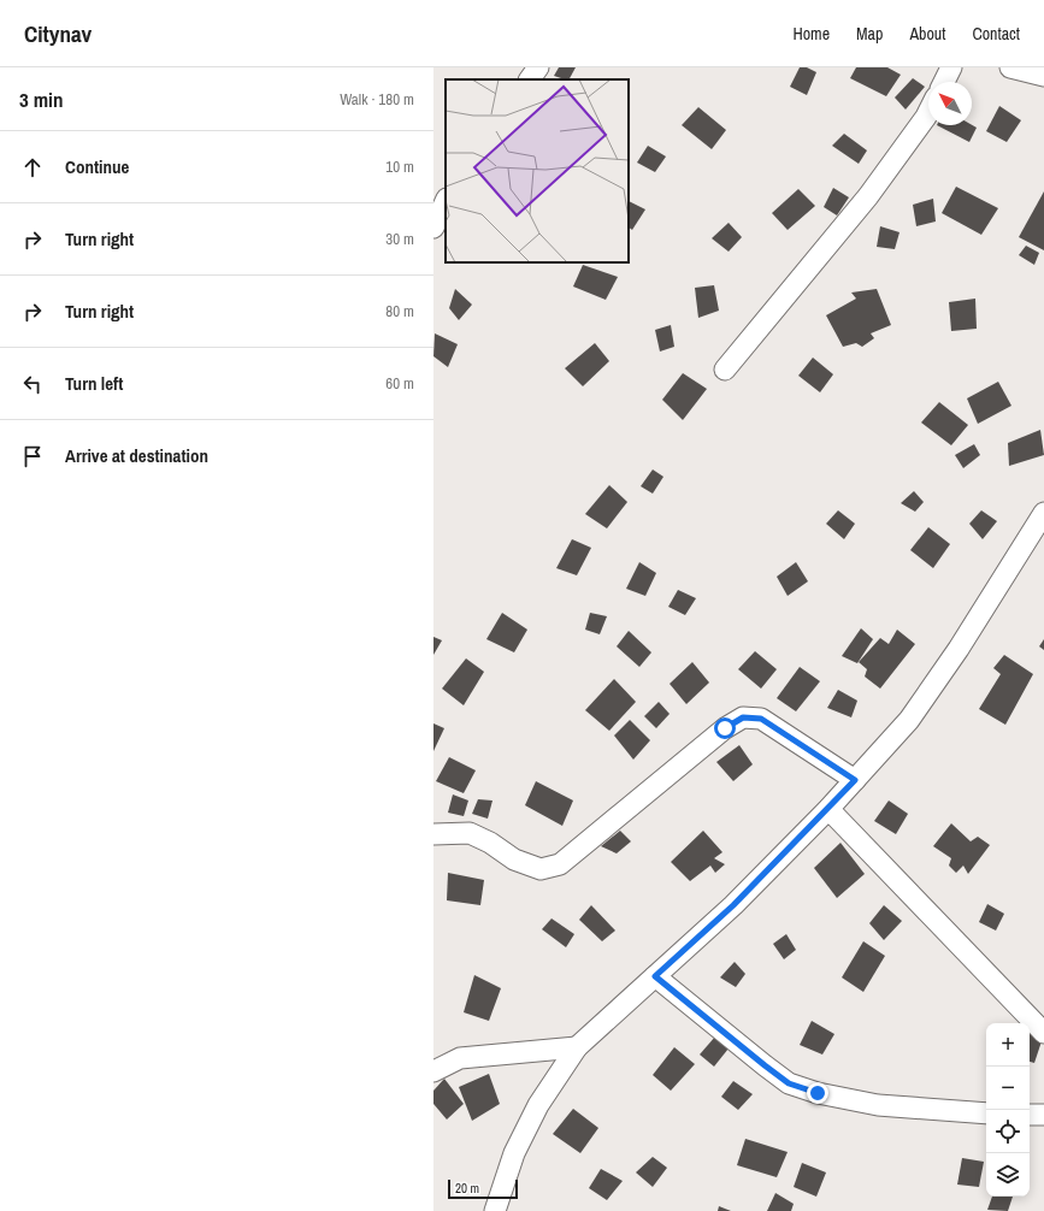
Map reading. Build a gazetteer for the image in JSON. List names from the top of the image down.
{
  "scale_bar": "20 m",
  "north": "top left",
  "page": {
    "header": "Citynav",
    "nav": [
      "Home",
      "Map",
      "About",
      "Contact"
    ],
    "heading": ["3 min", "Walk · 180 m"],
    "list": [
      ["Continue", "10 m"],
      ["Turn right", "30 m"],
      ["Turn right", "80 m"],
      ["Turn left", "60 m"],
      "Arrive at destination"
    ],
    "map_buttons": ["+", "−"],
    "scale": "20 m"
  }
}
